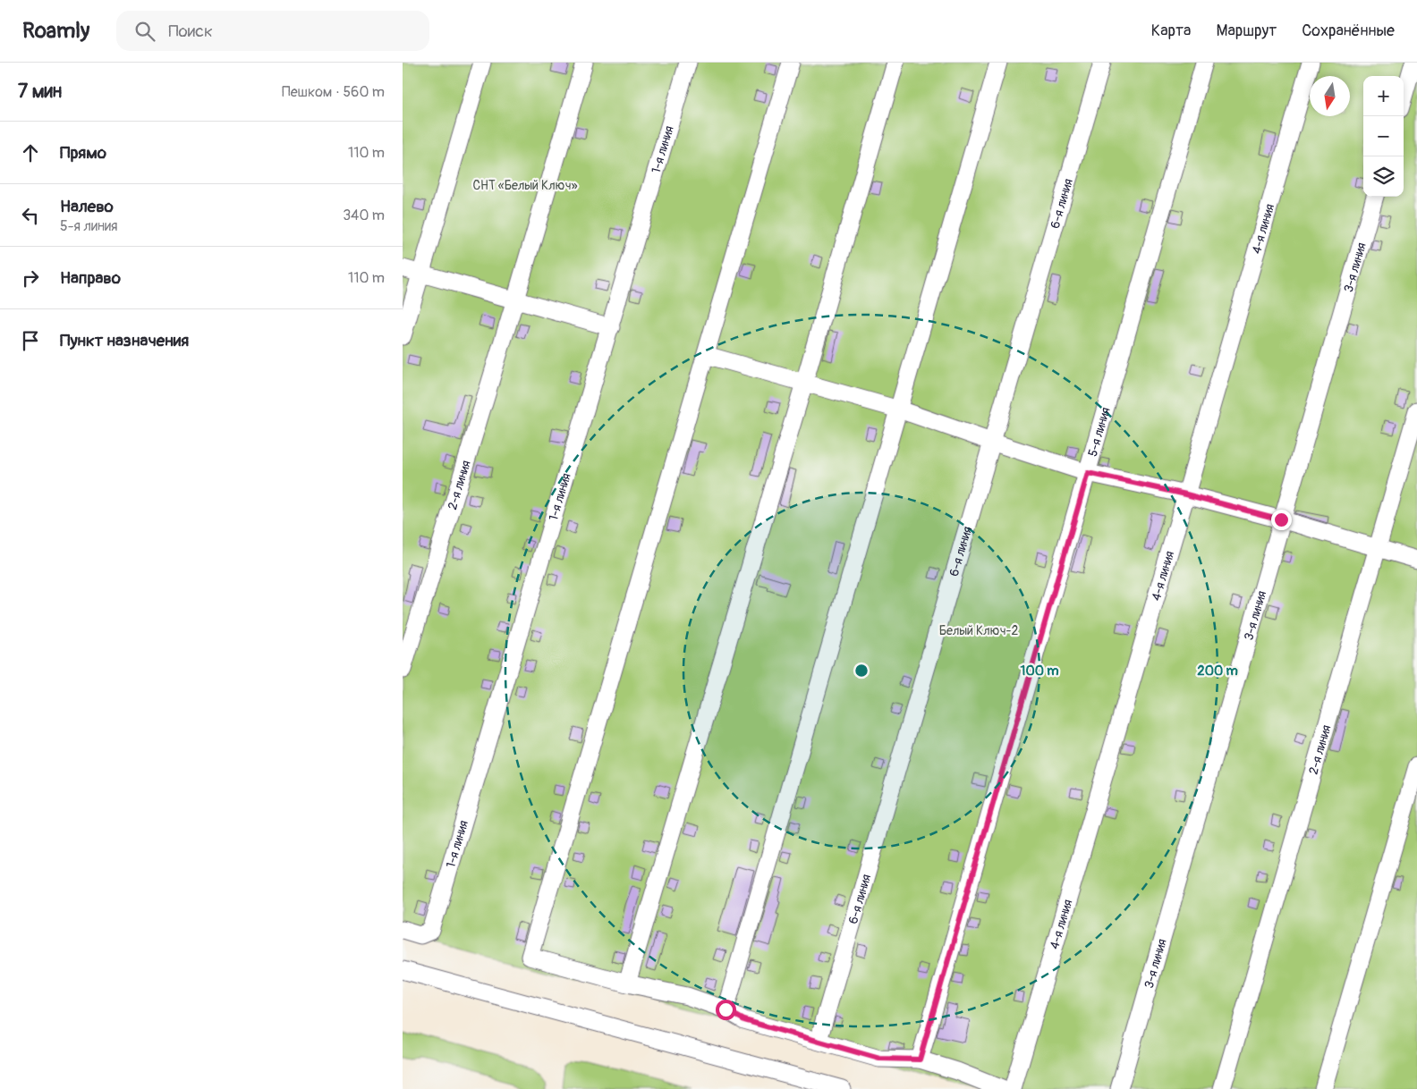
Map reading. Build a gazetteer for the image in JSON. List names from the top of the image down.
{
  "streets": {
    "street": [
      "1-я линия",
      "6-я линия",
      "4-я линия",
      "3-я линия",
      "5-я линия",
      "2-я линия"
    ]
  },
  "parks": ["СНТ «Белый Ключ»", "Белый Ключ-2"],
  "north": "bottom",
  "page": {
    "header": "Roamly",
    "search": "Поиск",
    "nav": ["Карта", "Маршрут", "Сохранённые"],
    "heading": ["7 мин", "Пешком · 560 m"],
    "map_buttons": ["+", "−"],
    "list": [
      ["Прямо", "110 m"],
      ["Налево", "5-я линия", "340 m"],
      ["Направо", "110 m"],
      "Пункт назначения"
    ]
  },
  "rings": ["100 m", "200 m"]
}
